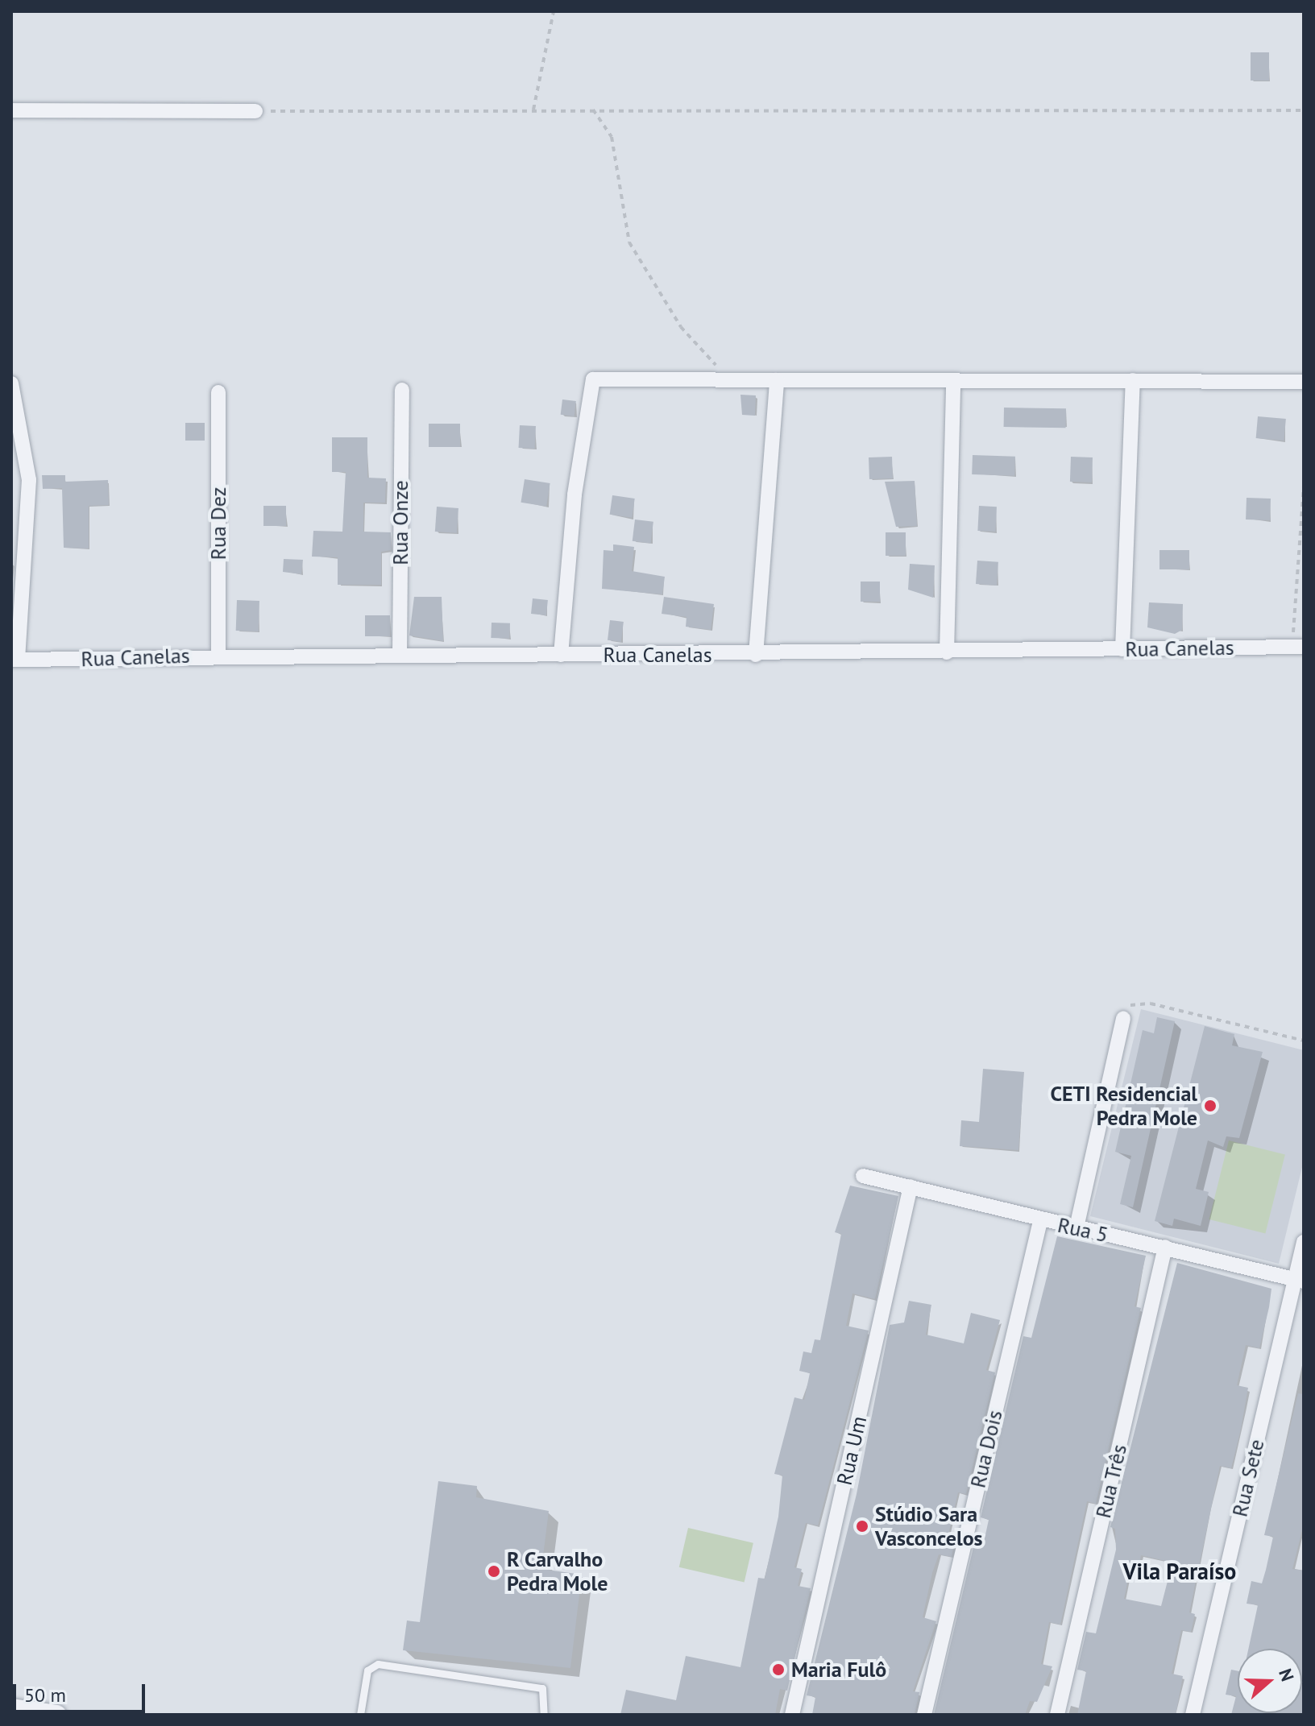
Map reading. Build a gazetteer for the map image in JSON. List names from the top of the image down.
{
  "streets": {
    "street": [
      "Rua Onze",
      "Rua Dez",
      "Rua Canelas",
      "Rua 5",
      "Rua Dois",
      "Rua Um",
      "Rua Sete",
      "Rua Três"
    ]
  },
  "crossings": [
    ["Rua Onze", "Rua Canelas"],
    ["Rua Dez", "Rua Canelas"],
    ["Rua 5", "Rua Dois"],
    ["Rua 5", "Rua Um"],
    ["Rua 5", "Rua Sete"],
    ["Rua 5", "Rua Três"]
  ],
  "districts": ["Vila Paraíso"],
  "places": [
    "CETI Residencial Pedra Mole",
    "Stúdio Sara Vasconcelos",
    "R Carvalho Pedra Mole",
    "Maria Fulô"
  ],
  "scale_bar": "50 m",
  "north": "right"
}
